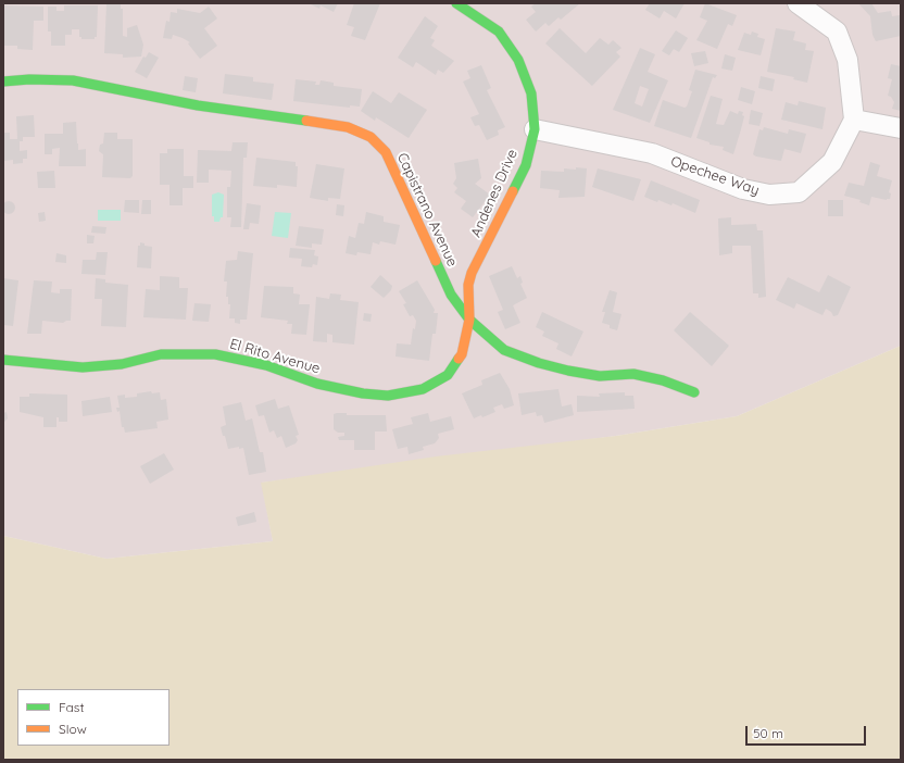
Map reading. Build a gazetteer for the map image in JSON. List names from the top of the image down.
{
  "streets": {
    "street": [
      "Opechee Way",
      "Andenes Drive",
      "Capistrano Avenue",
      "El Rito Avenue"
    ]
  },
  "crossings": [
    ["Opechee Way", "Andenes Drive"],
    ["Andenes Drive", "Capistrano Avenue"],
    ["Andenes Drive", "El Rito Avenue"],
    ["Capistrano Avenue", "El Rito Avenue"]
  ],
  "legend": ["Fast", "Slow"],
  "scale_bar": "50 m"
}
